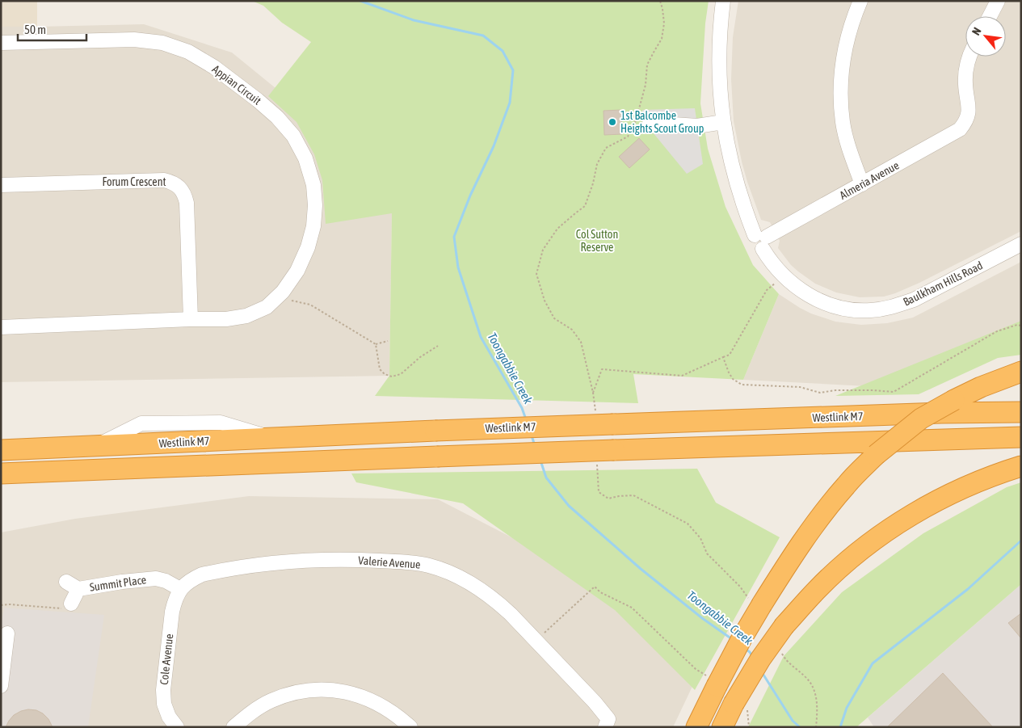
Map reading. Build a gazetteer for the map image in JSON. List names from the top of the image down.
{
  "streets": {
    "highway": ["Westlink M7"],
    "street": [
      "Appian Circuit",
      "Almeria Avenue",
      "Forum Crescent",
      "Baulkham Hills Road",
      "Valerie Avenue",
      "Summit Place",
      "Cole Avenue"
    ]
  },
  "crossings": [
    ["Appian Circuit", "Forum Crescent"],
    ["Almeria Avenue", "Baulkham Hills Road"],
    ["Valerie Avenue", "Summit Place"],
    ["Valerie Avenue", "Cole Avenue"],
    ["Summit Place", "Cole Avenue"]
  ],
  "water": ["Toongabbie Creek"],
  "parks": ["Col Sutton Reserve"],
  "places": ["1st Balcombe Heights Scout Group"],
  "scale_bar": "50 m",
  "north": "top left"
}
